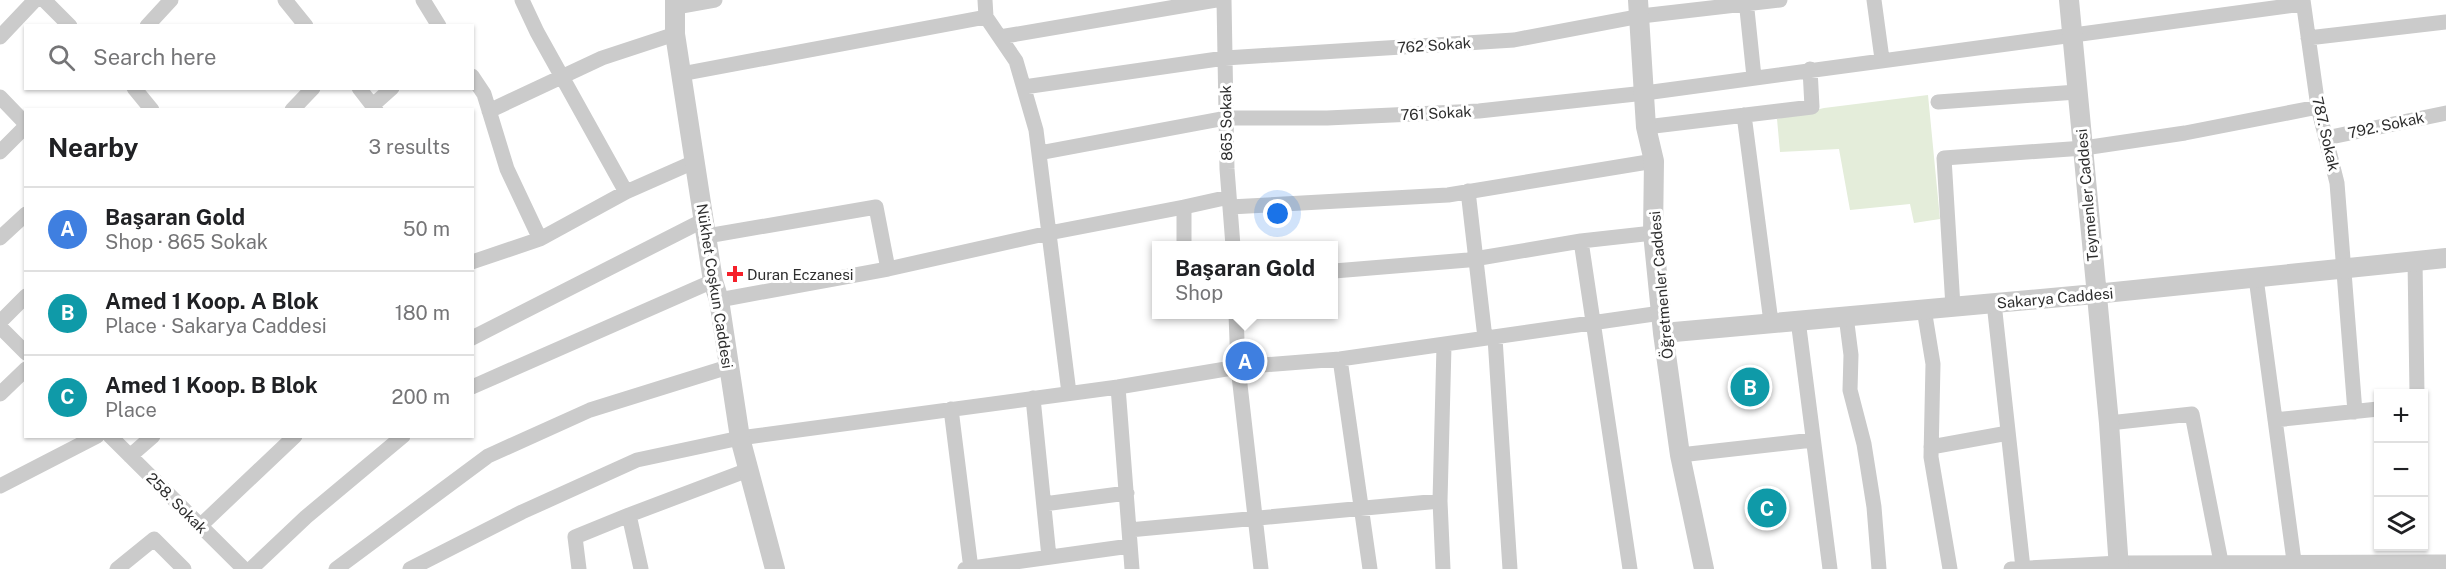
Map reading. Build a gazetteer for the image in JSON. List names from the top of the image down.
{
  "streets": {
    "street": [
      "762 Sokak",
      "761 Sokak",
      "865 Sokak",
      "792. Sokak",
      "787. Sokak",
      "Teymenler Caddesi",
      "Öğretmenler Caddesi",
      "Nükhet Coşkun Caddesi",
      "Sakarya Caddesi",
      "258. Sokak"
    ]
  },
  "crossings": [
    ["762 Sokak", "865 Sokak"],
    ["762 Sokak", "Öğretmenler Caddesi"],
    ["761 Sokak", "865 Sokak"],
    ["761 Sokak", "787. Sokak"],
    ["761 Sokak", "Teymenler Caddesi"],
    ["761 Sokak", "Öğretmenler Caddesi"],
    ["792. Sokak", "787. Sokak"],
    ["787. Sokak", "Sakarya Caddesi"],
    ["Teymenler Caddesi", "Sakarya Caddesi"],
    ["Öğretmenler Caddesi", "Sakarya Caddesi"]
  ],
  "places": {
    "health": ["Duran Eczanesi"]
  },
  "page": {
    "search": "Search here",
    "heading": ["Nearby", "3 results"],
    "list": [
      {
        "mark": "A",
        "name": "Başaran Gold",
        "note": "Shop · 865 Sokak",
        "value": "50 m"
      },
      {
        "mark": "B",
        "name": "Amed 1 Koop. A Blok",
        "note": "Place · Sakarya Caddesi",
        "value": "180 m"
      },
      {
        "mark": "C",
        "name": "Amed 1 Koop. B Blok",
        "note": "Place",
        "value": "200 m"
      }
    ],
    "popup": ["Başaran Gold", "Shop"],
    "pins": ["A", "B", "C"],
    "map_buttons": ["+", "−"]
  }
}
